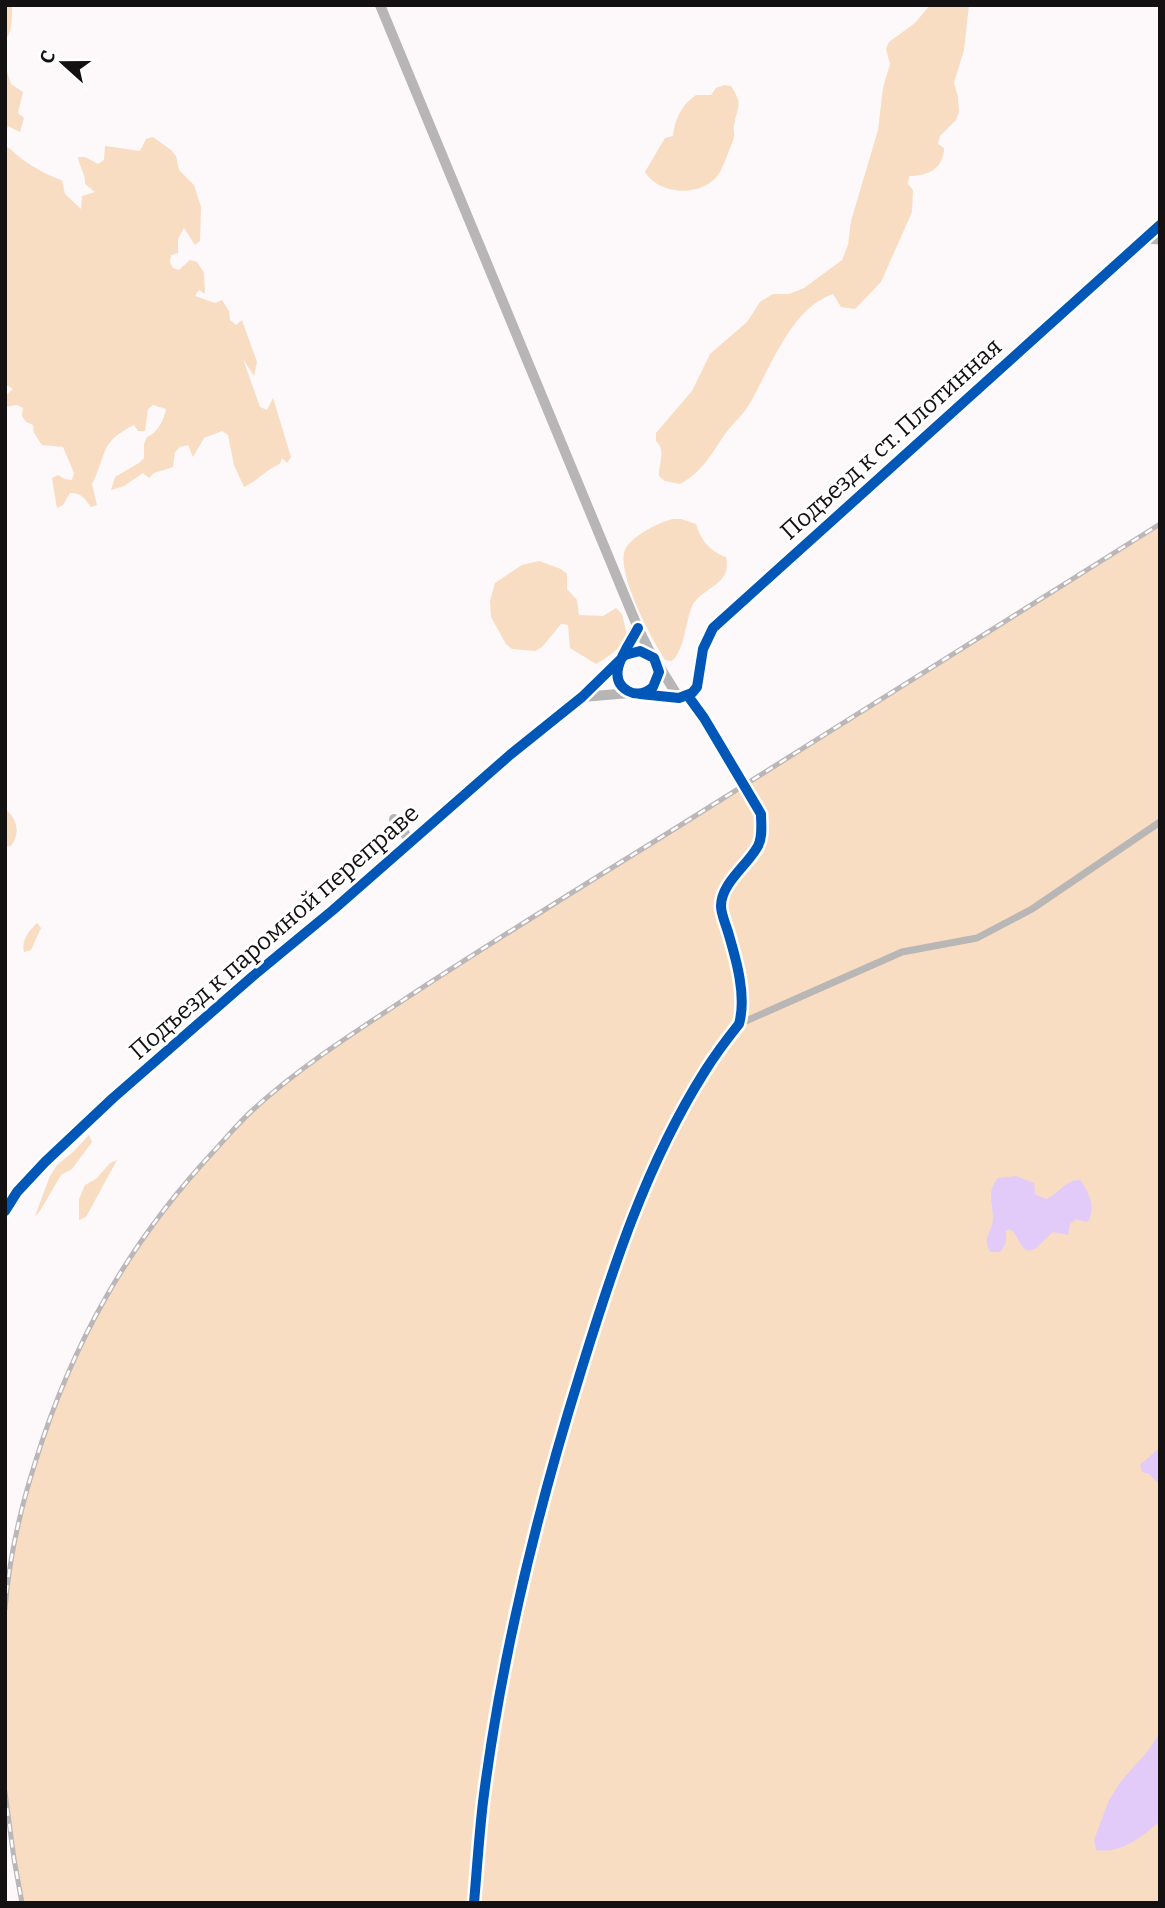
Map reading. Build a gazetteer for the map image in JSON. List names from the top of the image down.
{
  "streets": {
    "street": ["Подъезд к ст. Плотинная", "Подъезд к паромной переправе"]
  },
  "north": "left"
}
